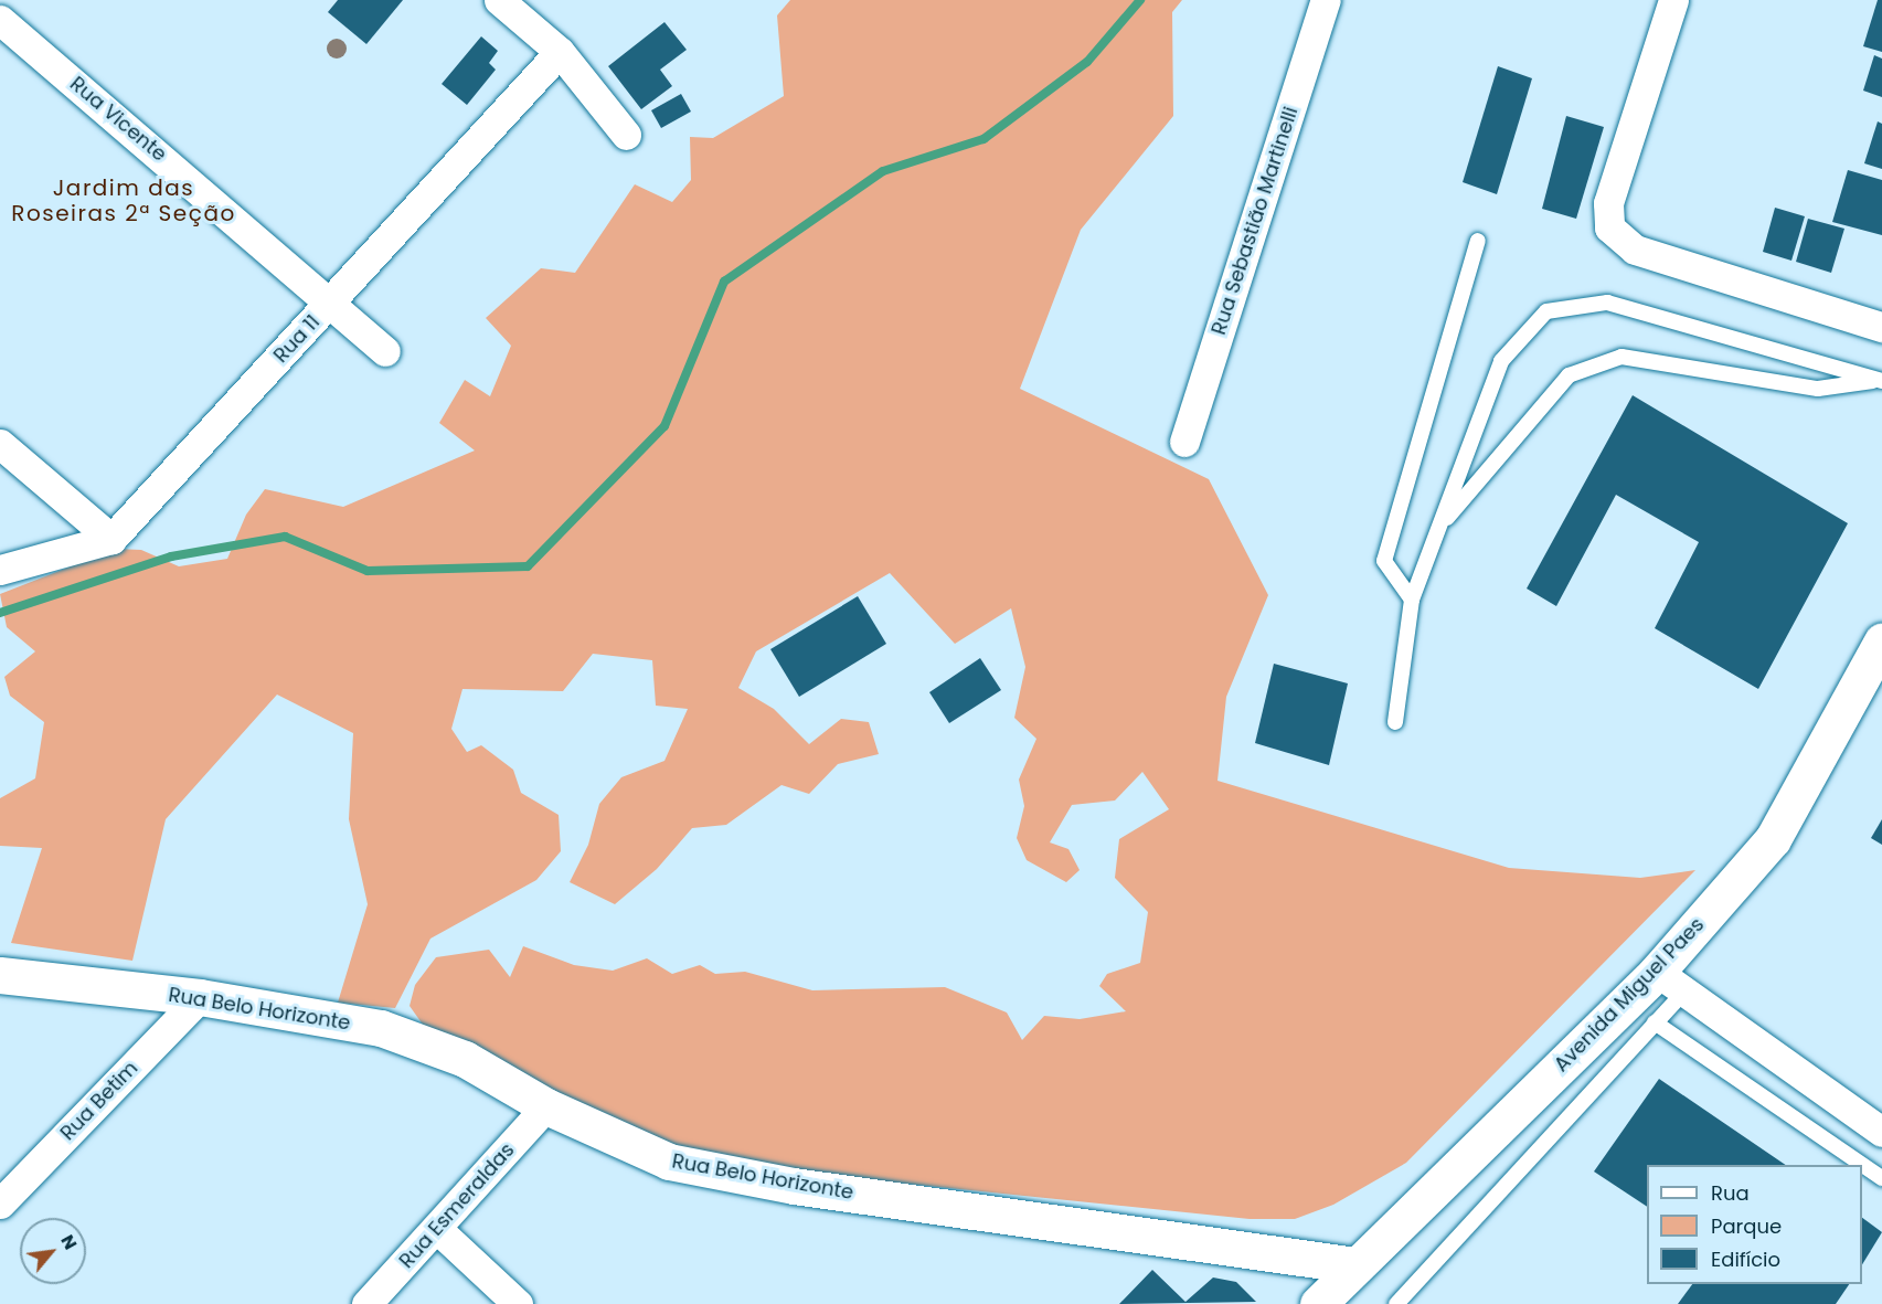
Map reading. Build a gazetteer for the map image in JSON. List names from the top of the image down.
{
  "streets": {
    "street": [
      "Rua Vicente",
      "Rua Sebastião Martinelli",
      "Rua 11",
      "Avenida Miguel Paes",
      "Rua Belo Horizonte",
      "Rua Betim",
      "Rua Esmeraldas"
    ]
  },
  "crossings": [
    ["Rua Vicente", "Rua 11"],
    ["Avenida Miguel Paes", "Rua Belo Horizonte"],
    ["Rua Belo Horizonte", "Rua Betim"],
    ["Rua Belo Horizonte", "Rua Esmeraldas"]
  ],
  "districts": ["Jardim das Roseiras 2ª Seção"],
  "legend": ["Rua", "Parque", "Edifício"],
  "north": "top right"
}
